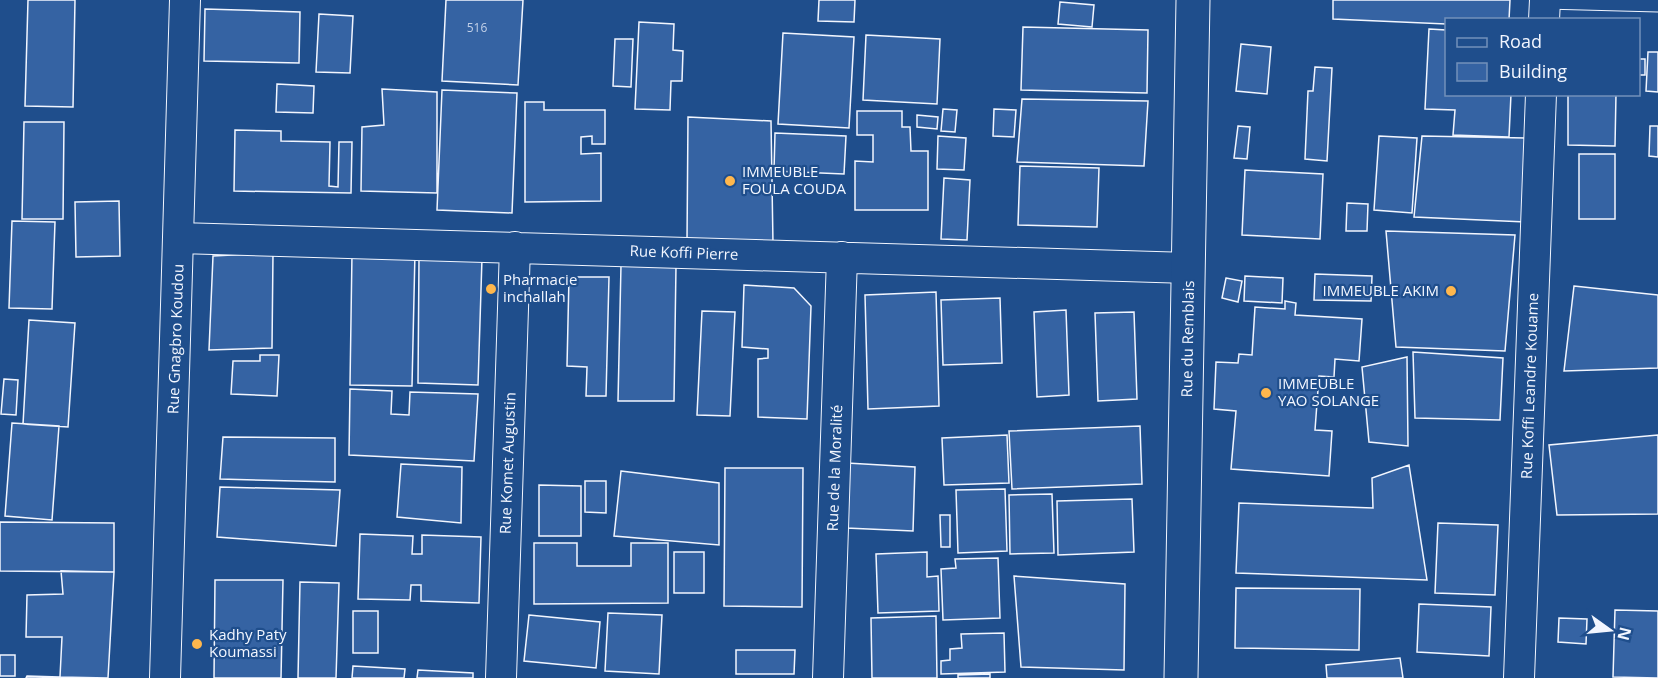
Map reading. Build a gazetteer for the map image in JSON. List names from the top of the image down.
{
  "streets": {
    "street": [
      "Rue Koffi Pierre",
      "Rue Gnagbro Koudou",
      "Rue du Remblais",
      "Rue Koffi Leandre Kouame",
      "Rue Komet Augustin",
      "Rue de la Moralité"
    ]
  },
  "crossings": [
    ["Rue Koffi Pierre", "Rue Gnagbro Koudou"],
    ["Rue Koffi Pierre", "Rue du Remblais"],
    ["Rue Koffi Pierre", "Rue Komet Augustin"],
    ["Rue Koffi Pierre", "Rue de la Moralité"]
  ],
  "places": [
    "IMMEUBLE FOULA COUDA",
    "Pharmacie inchallah",
    "IMMEUBLE AKIM",
    "IMMEUBLE YAO SOLANGE",
    "Kadhy Paty Koumassi"
  ],
  "house_numbers": ["516"],
  "legend": ["Road", "Building"],
  "north": "right"
}
